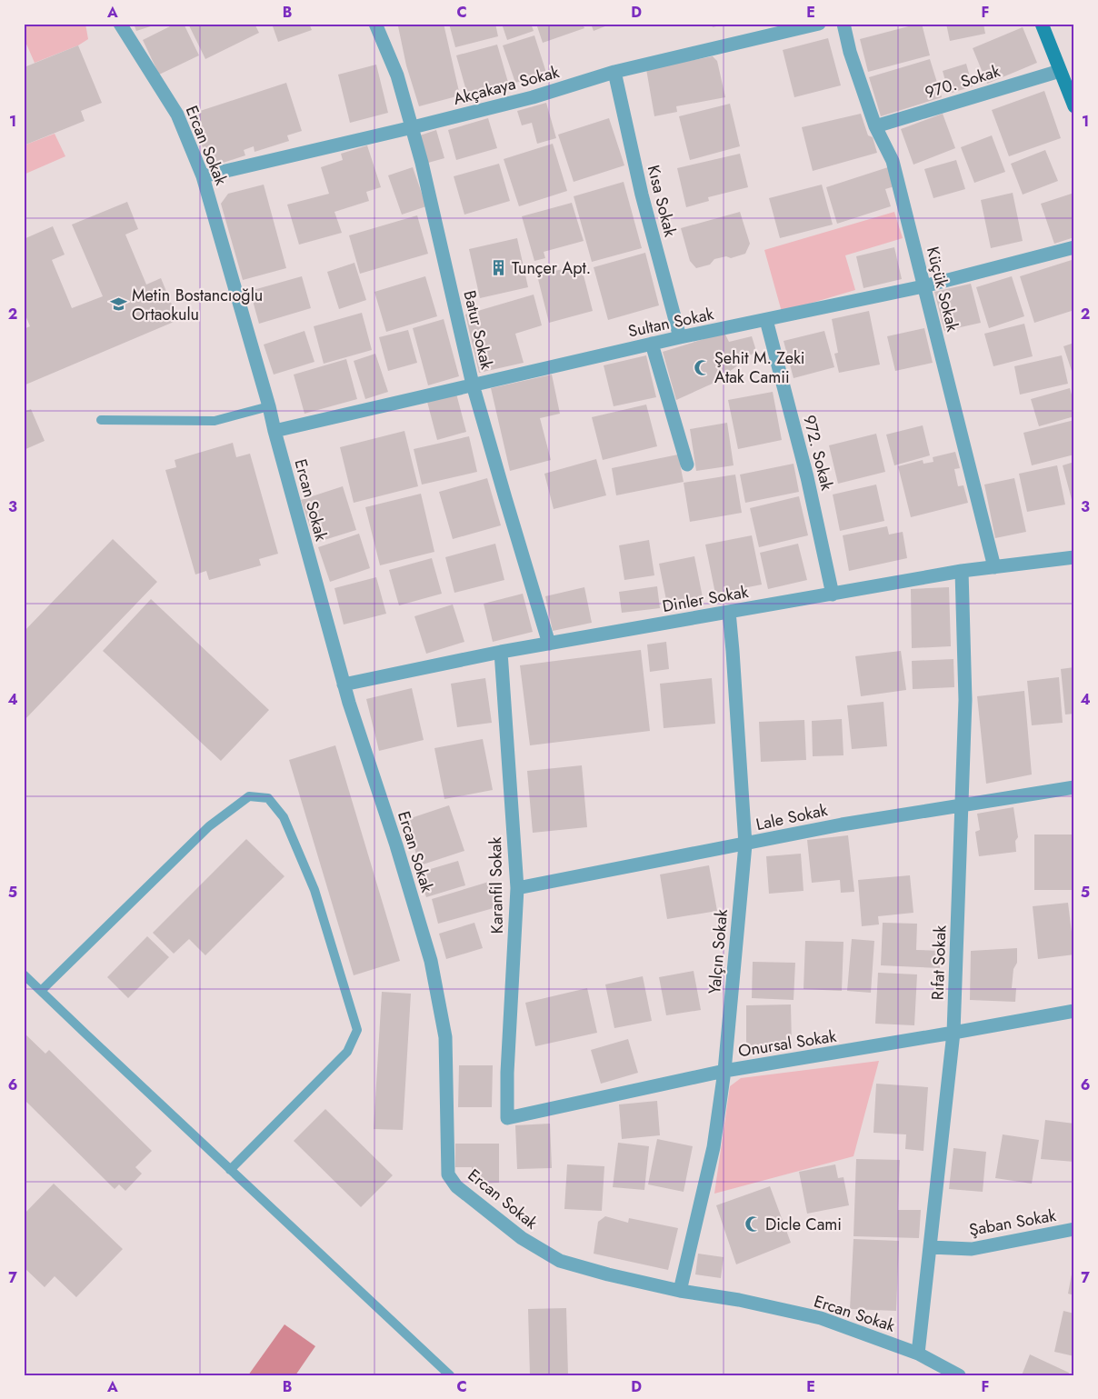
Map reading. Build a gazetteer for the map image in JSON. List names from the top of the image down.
{
  "streets": {
    "street": [
      "970. Sokak",
      "Akçakaya Sokak",
      "Ercan Sokak",
      "Kısa Sokak",
      "Küçük Sokak",
      "Sultan Sokak",
      "Batur Sokak",
      "972. Sokak",
      "Dinler Sokak",
      "Lale Sokak",
      "Karanfil Sokak",
      "Yalçın Sokak",
      "Rıfat Sokak",
      "Onursal Sokak",
      "Şaban Sokak"
    ]
  },
  "crossings": [
    ["970. Sokak", "Küçük Sokak"],
    ["Akçakaya Sokak", "Ercan Sokak"],
    ["Akçakaya Sokak", "Kısa Sokak"],
    ["Akçakaya Sokak", "Batur Sokak"],
    ["Ercan Sokak", "Sultan Sokak"],
    ["Ercan Sokak", "Dinler Sokak"],
    ["Ercan Sokak", "Yalçın Sokak"],
    ["Ercan Sokak", "Rıfat Sokak"],
    ["Kısa Sokak", "Sultan Sokak"],
    ["Küçük Sokak", "Sultan Sokak"],
    ["Küçük Sokak", "Dinler Sokak"],
    ["Sultan Sokak", "Batur Sokak"],
    ["Sultan Sokak", "972. Sokak"],
    ["Batur Sokak", "Dinler Sokak"],
    ["972. Sokak", "Dinler Sokak"],
    ["Dinler Sokak", "Karanfil Sokak"],
    ["Dinler Sokak", "Yalçın Sokak"],
    ["Dinler Sokak", "Rıfat Sokak"],
    ["Lale Sokak", "Karanfil Sokak"],
    ["Lale Sokak", "Yalçın Sokak"],
    ["Lale Sokak", "Rıfat Sokak"],
    ["Karanfil Sokak", "Onursal Sokak"],
    ["Yalçın Sokak", "Onursal Sokak"],
    ["Rıfat Sokak", "Onursal Sokak"],
    ["Rıfat Sokak", "Şaban Sokak"]
  ],
  "places": {
    "building": ["Tunçer Apt."],
    "school or university": ["Metin Bostancıoğlu Ortaokulu"],
    "mosque": ["Şehit M. Zeki Atak Camii", "Dicle Cami"]
  },
  "grid": {
    "columns": [
      "A",
      "B",
      "C",
      "D",
      "E",
      "F"
    ],
    "rows": [
      "1",
      "2",
      "3",
      "4",
      "5",
      "6",
      "7"
    ]
  }
}
